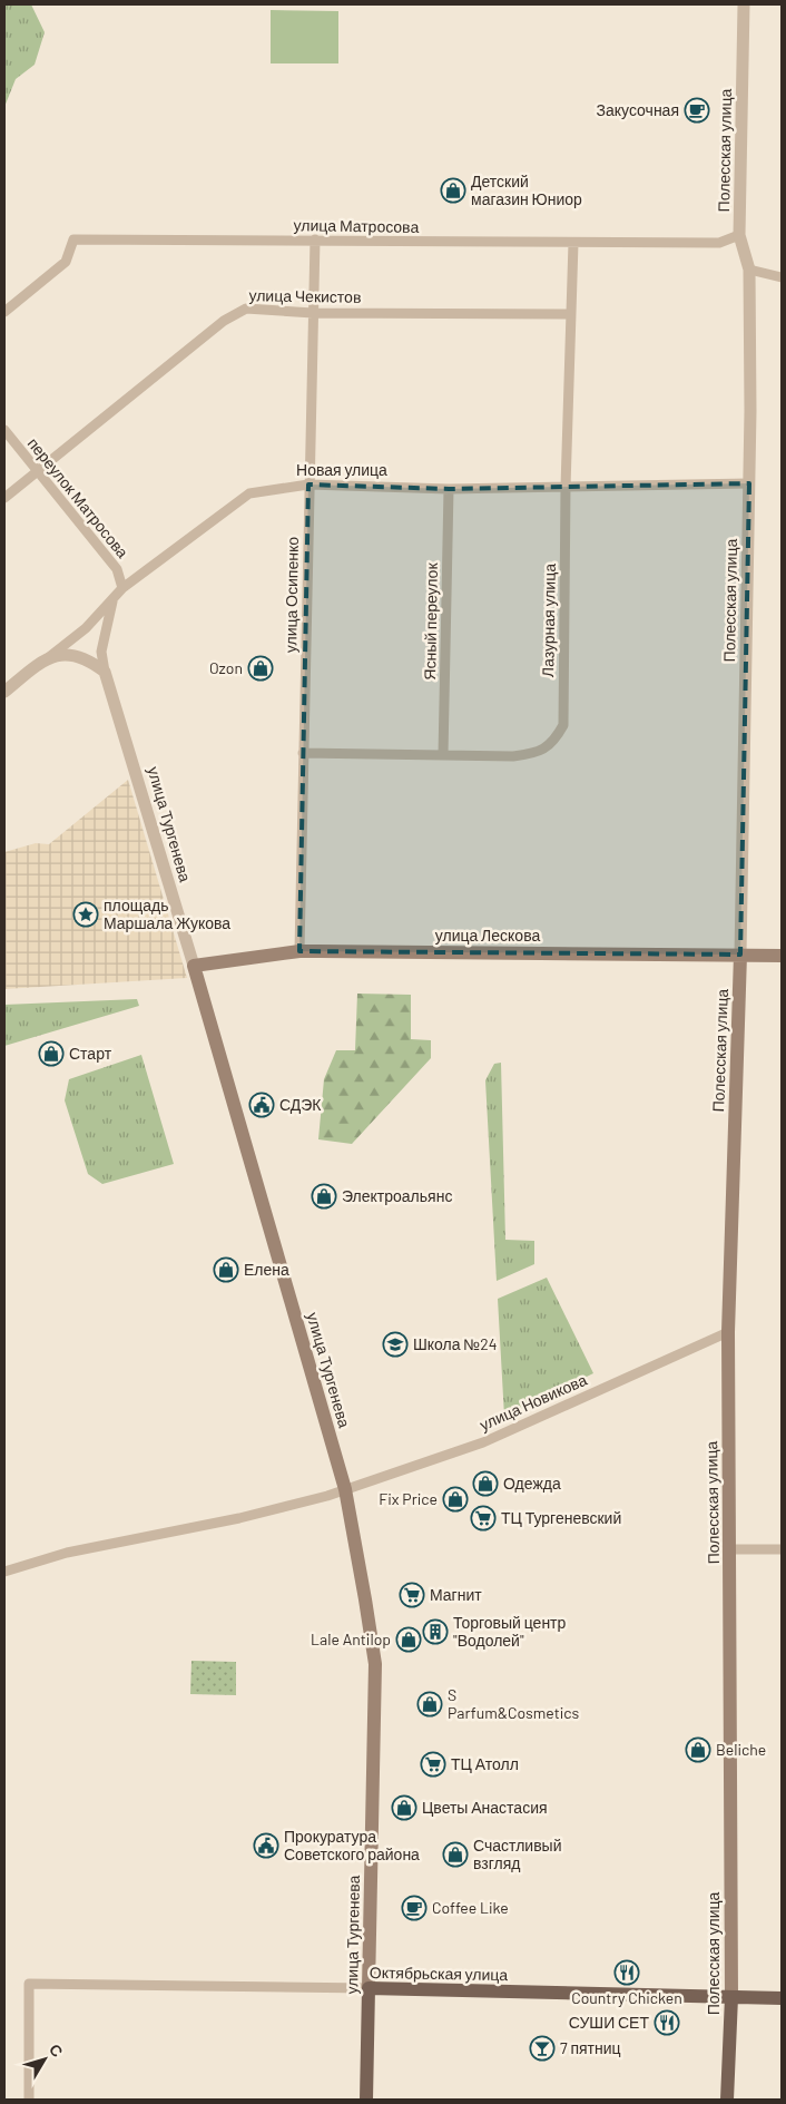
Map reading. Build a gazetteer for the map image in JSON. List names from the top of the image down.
{
  "streets": {
    "main road": [
      "Полесская улица",
      "улица Тургенева",
      "улица Лескова",
      "Октябрьская улица"
    ],
    "street": [
      "улица Матросова",
      "улица Чекистов",
      "Новая улица",
      "переулок Матросова",
      "улица Осипенко",
      "Лазурная улица",
      "Ясный переулок",
      "улица Новикова"
    ]
  },
  "crossings": [
    ["Полесская улица", "улица Матросова"],
    ["Полесская улица", "Новая улица"],
    ["Полесская улица", "улица Лескова"],
    ["Полесская улица", "улица Новикова"],
    ["Полесская улица", "Октябрьская улица"],
    ["улица Матросова", "улица Осипенко"],
    ["улица Матросова", "Лазурная улица"],
    ["улица Чекистов", "переулок Матросова"],
    ["улица Чекистов", "улица Осипенко"],
    ["улица Чекистов", "Лазурная улица"],
    ["Новая улица", "переулок Матросова"],
    ["Новая улица", "улица Осипенко"],
    ["Новая улица", "Лазурная улица"],
    ["Новая улица", "Ясный переулок"],
    ["улица Осипенко", "Лазурная улица"],
    ["улица Осипенко", "улица Лескова"],
    ["Лазурная улица", "Ясный переулок"],
    ["улица Тургенева", "улица Лескова"],
    ["улица Тургенева", "улица Новикова"],
    ["улица Тургенева", "Октябрьская улица"]
  ],
  "places": {
    "cafe": ["Закусочная", "Coffee Like"],
    "shop": [
      "Детский магазин Юниор",
      "Ozon",
      "Старт",
      "Электроальянс",
      "Елена",
      "Одежда",
      "Fix Price",
      "Lale Antilop",
      "S Parfum&Cosmetics",
      "Beliche",
      "Цветы Анастасия",
      "Счастливый взгляд"
    ],
    "place": ["площадь Маршала Жукова"],
    "public building": ["СДЭК", "Прокуратура Советского района"],
    "school or university": ["Школа №24"],
    "supermarket": ["ТЦ Тургеневский", "Магнит", "ТЦ Атолл"],
    "building": ["Торговый центр \"Водолей\""],
    "restaurant": ["Country Chicken", "СУШИ СЕТ"],
    "bar": ["7 пятниц"]
  },
  "north": "top right"
}
